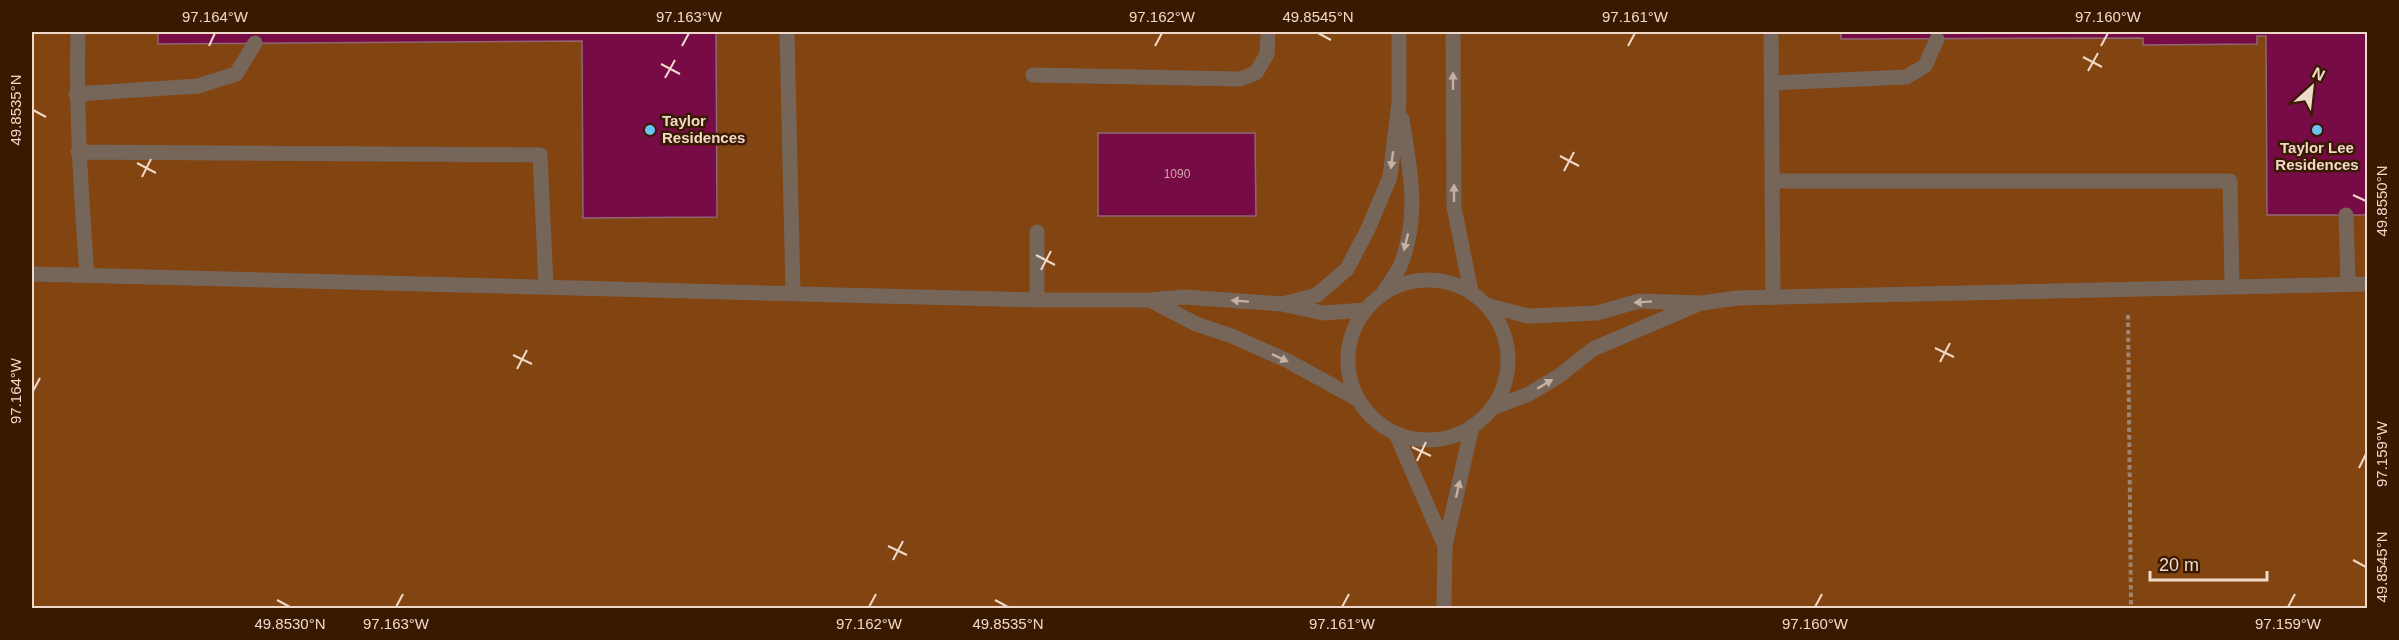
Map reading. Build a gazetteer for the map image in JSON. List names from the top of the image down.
{
  "places": ["Taylor Residences", "Taylor Lee Residences"],
  "house_numbers": ["1090"],
  "scale_bar": "20 m",
  "north": "top right",
  "coordinates": [
    "97.164°W",
    "97.163°W",
    "97.162°W",
    "49.8545°N",
    "97.161°W",
    "97.160°W",
    "49.8535°N",
    "49.8550°N",
    "97.159°W",
    "49.8530°N"
  ]
}
